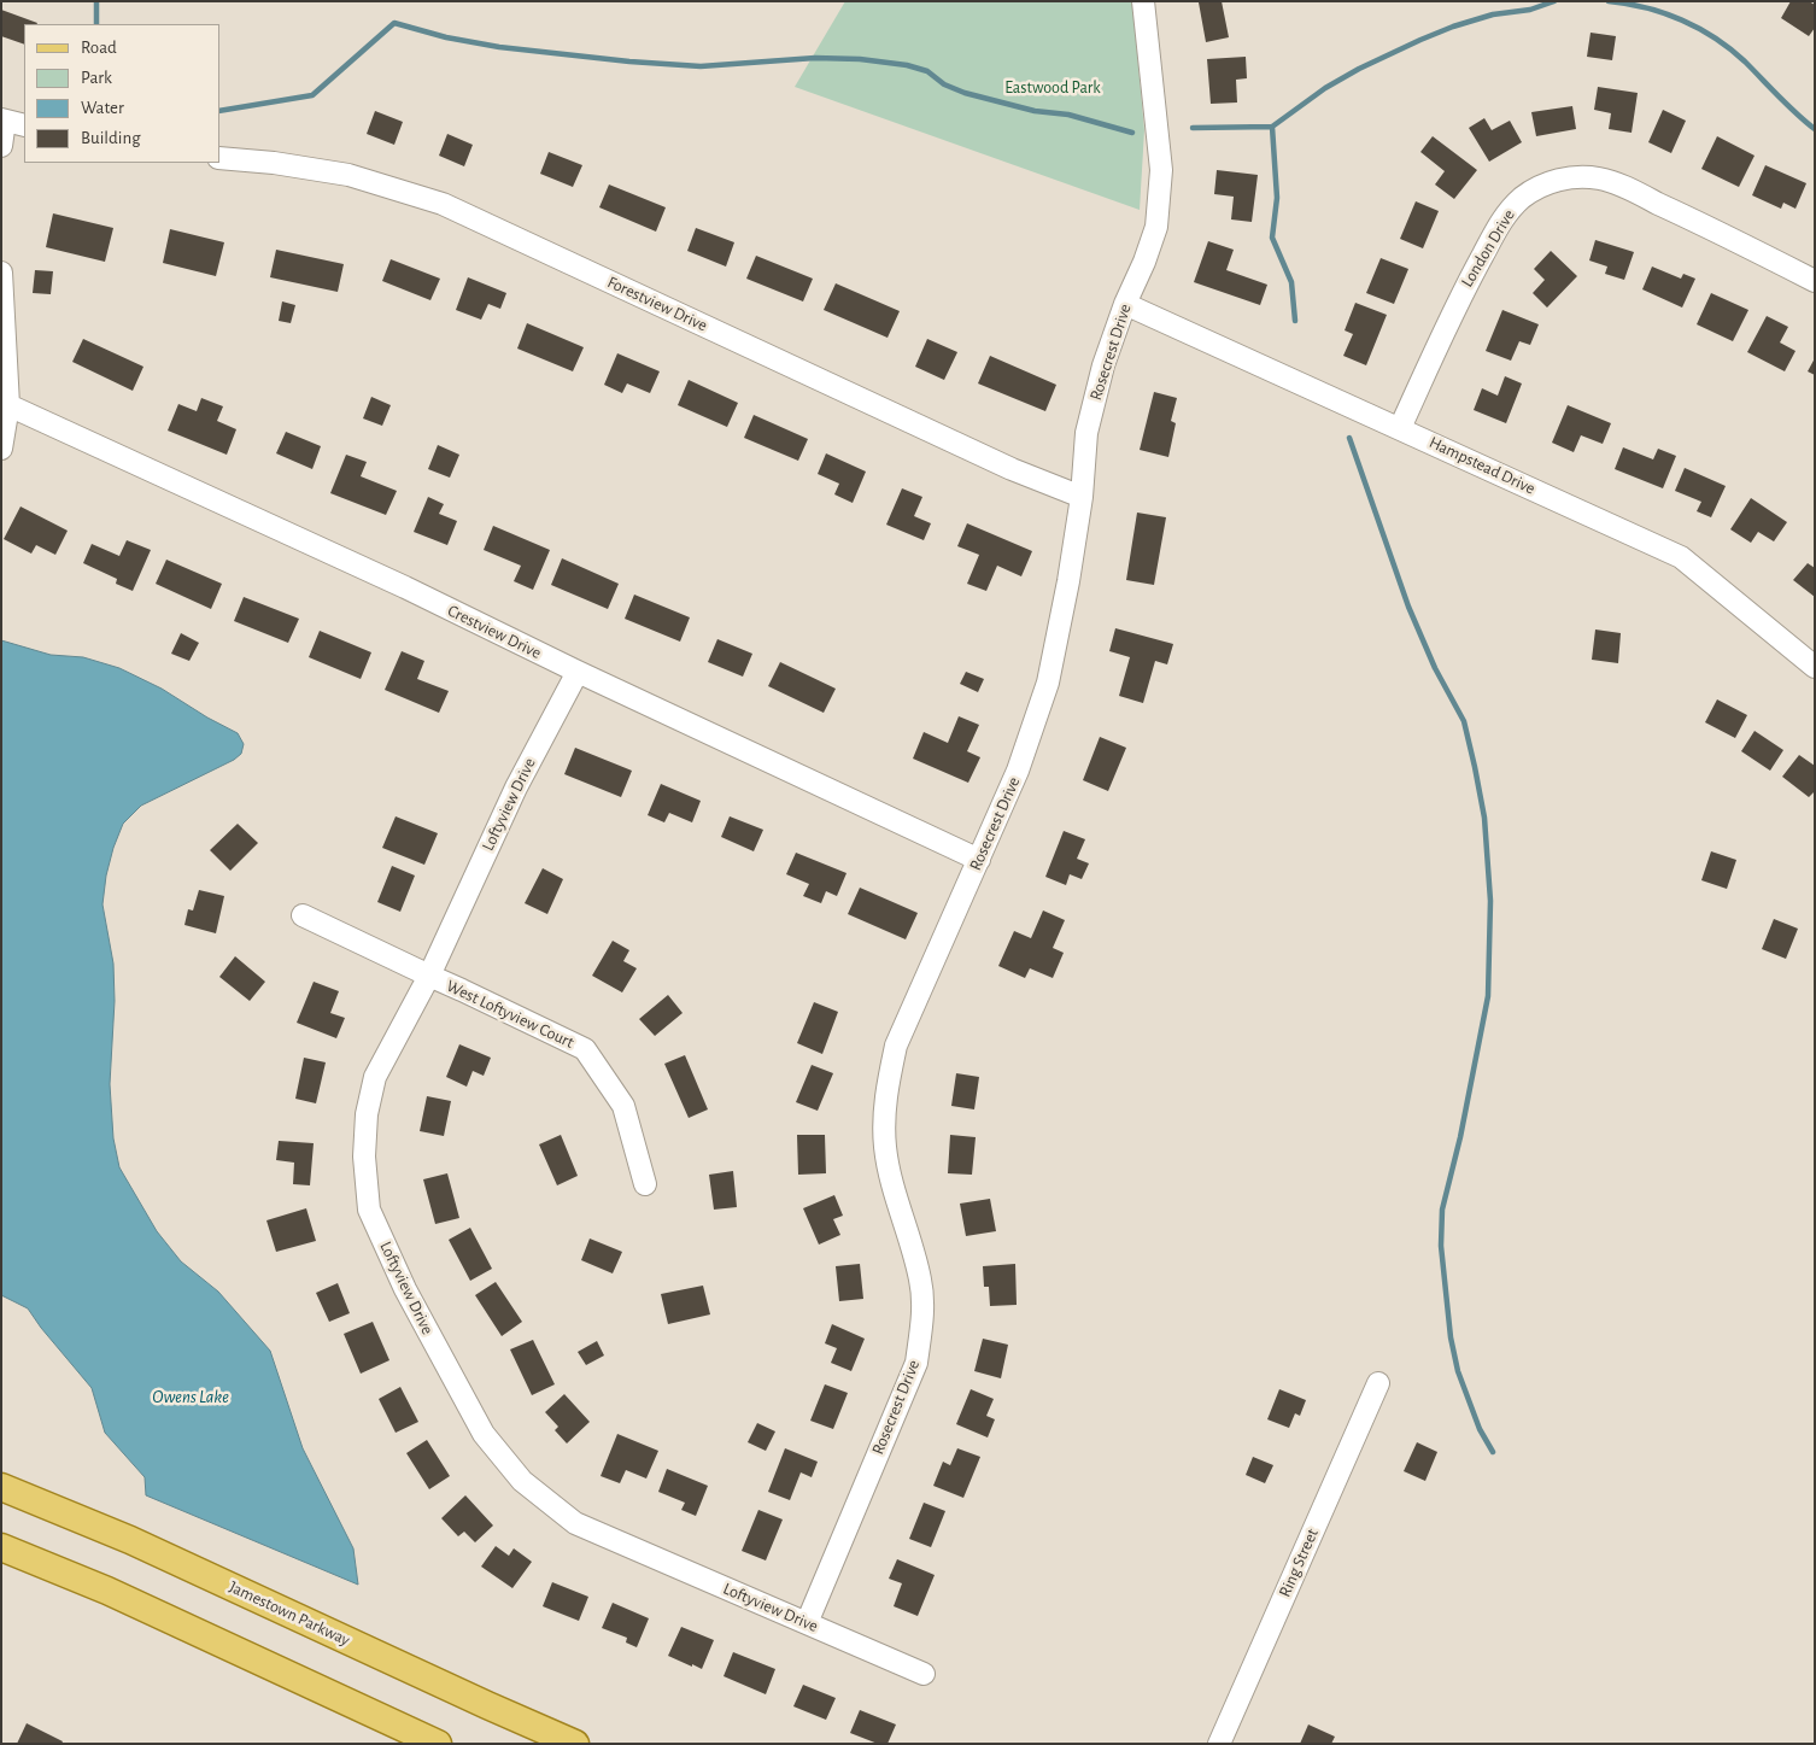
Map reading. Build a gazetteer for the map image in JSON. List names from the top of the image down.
{
  "streets": {
    "main road": ["Jamestown Parkway"],
    "street": [
      "London Drive",
      "Forestview Drive",
      "Rosecrest Drive",
      "Hampstead Drive",
      "Crestview Drive",
      "Loftyview Drive",
      "West Loftyview Court",
      "Ring Street"
    ]
  },
  "crossings": [
    ["London Drive", "Hampstead Drive"],
    ["Forestview Drive", "Rosecrest Drive"],
    ["Rosecrest Drive", "Hampstead Drive"],
    ["Rosecrest Drive", "Crestview Drive"],
    ["Rosecrest Drive", "Loftyview Drive"],
    ["Crestview Drive", "Loftyview Drive"],
    ["Loftyview Drive", "West Loftyview Court"]
  ],
  "water": ["Owens Lake"],
  "parks": ["Eastwood Park"],
  "legend": [
    "Road",
    "Park",
    "Water",
    "Building"
  ]
}
